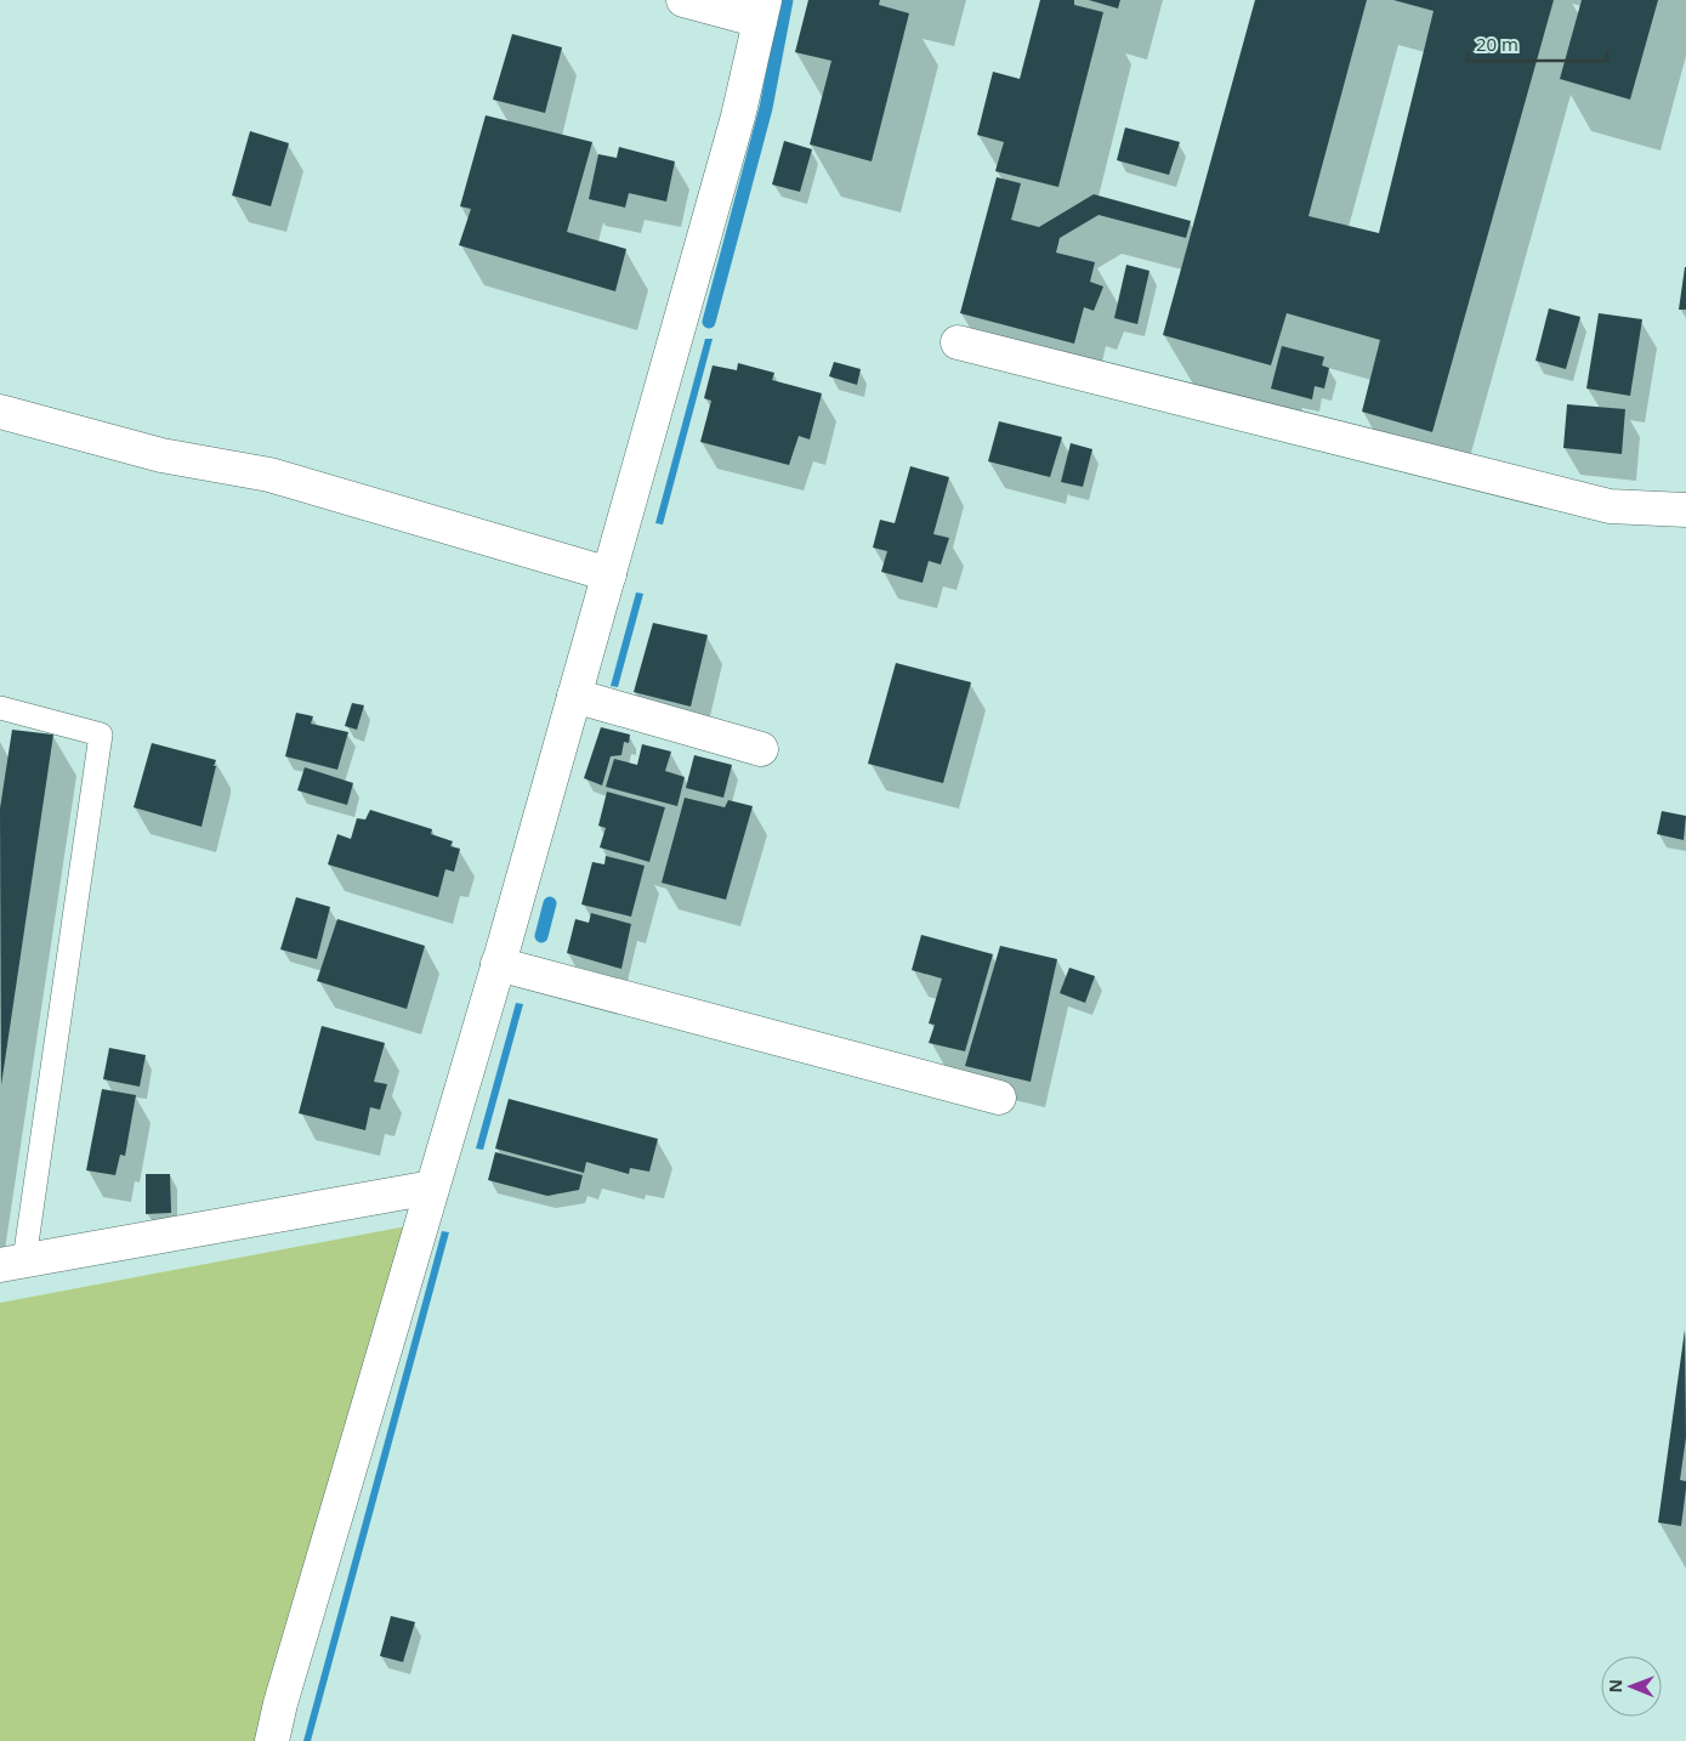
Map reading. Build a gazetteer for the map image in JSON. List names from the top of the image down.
{
  "scale_bar": "20 m",
  "north": "left"
}
